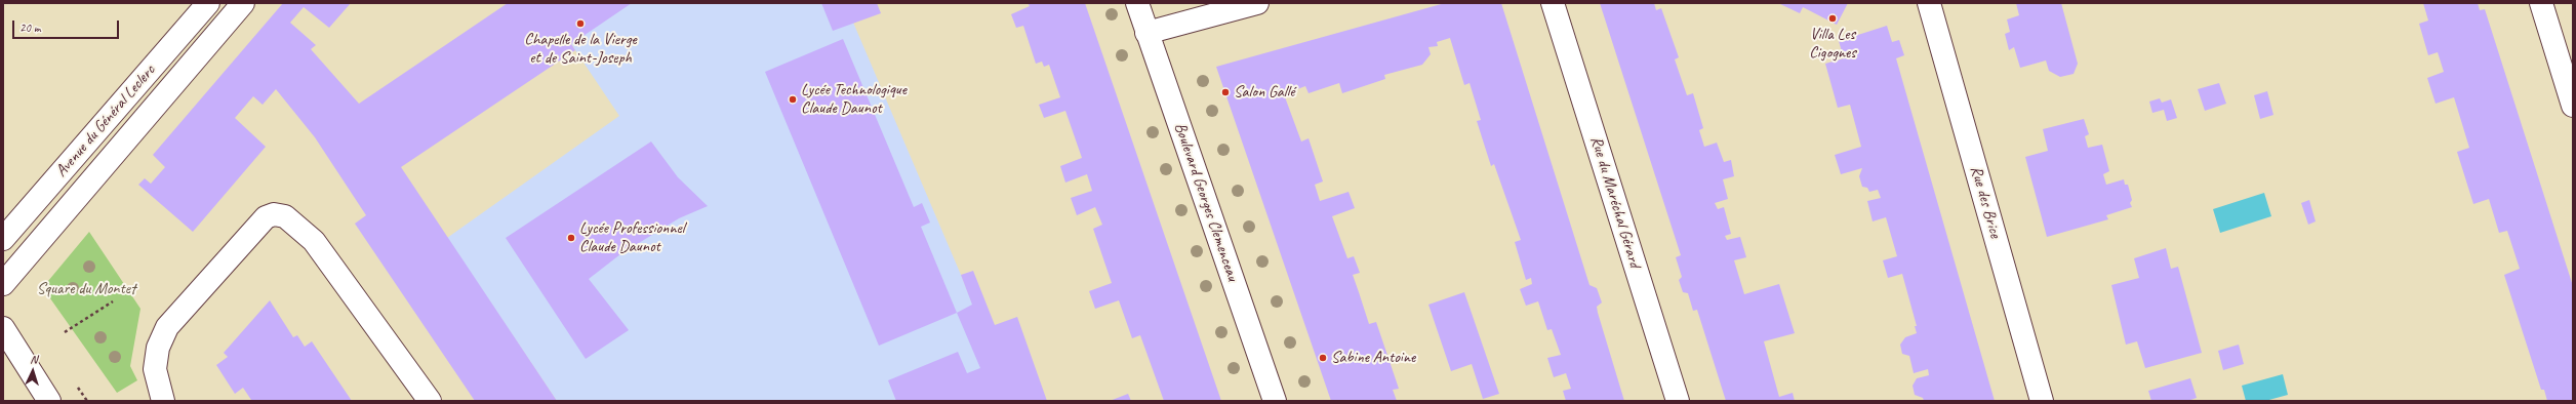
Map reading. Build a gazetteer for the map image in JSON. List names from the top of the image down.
{
  "streets": {
    "street": [
      "Avenue du Général Leclerc",
      "Boulevard Georges Clemenceau",
      "Rue du Maréchal Gérard",
      "Rue des Brice"
    ]
  },
  "parks": ["Square du Montet"],
  "places": [
    "Villa Les Cigognes",
    "Chapelle de la Vierge et de Saint-Joseph",
    "Salon Gallé",
    "Lycée Technologique Claude Daunot",
    "Lycée Professionnel Claude Daunot",
    "Sabine Antoine"
  ],
  "scale_bar": "20 m",
  "north": "top"
}
